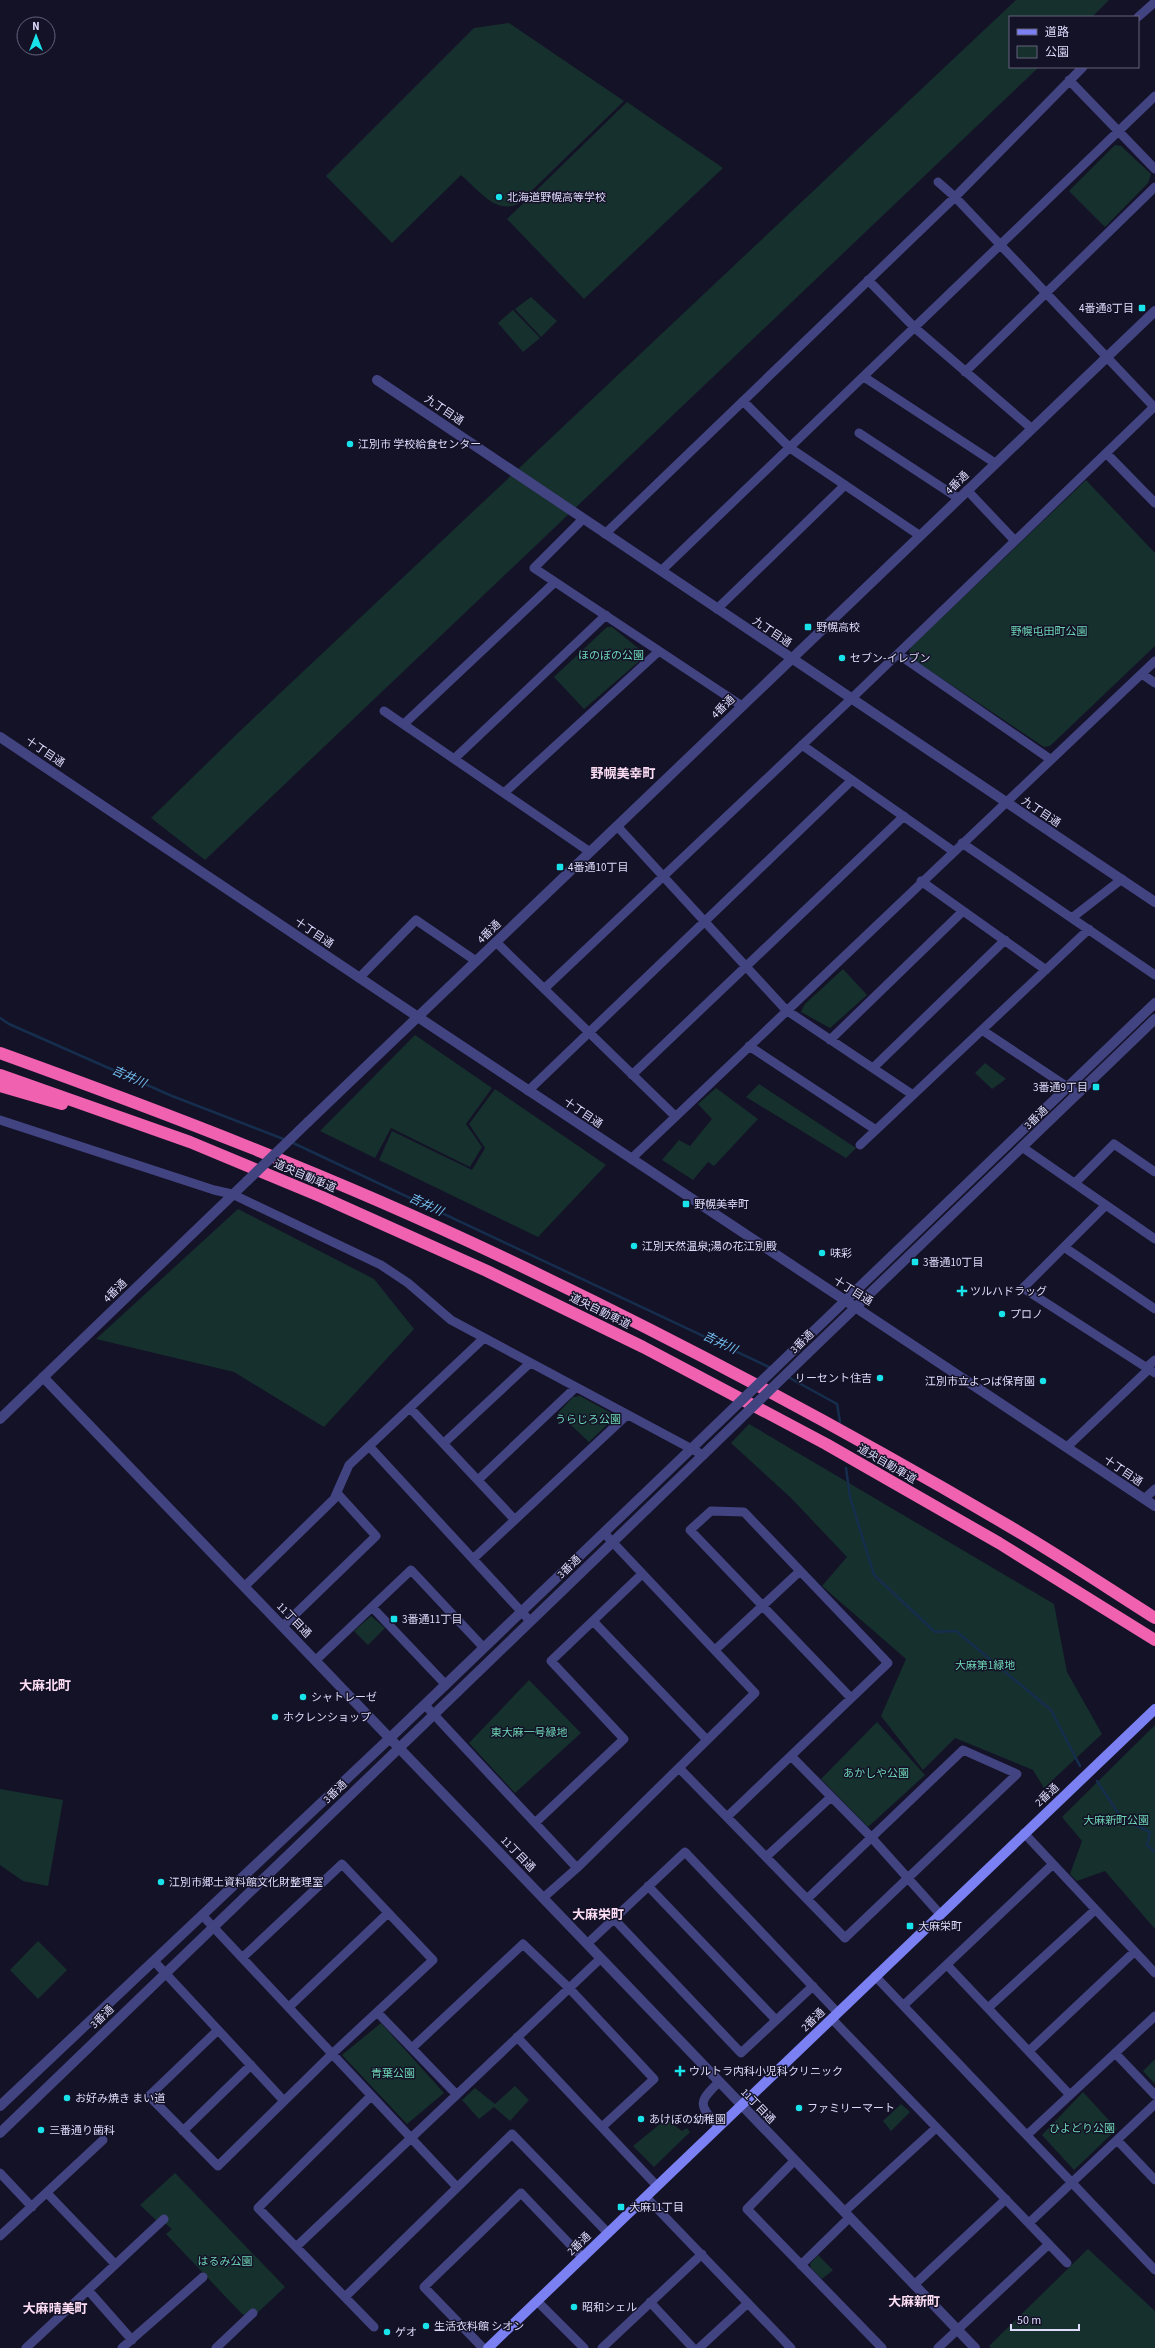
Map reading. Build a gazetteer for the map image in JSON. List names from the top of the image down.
{
  "streets": {
    "highway": ["道央自動車道"],
    "main road": ["2番通"],
    "street": [
      "九丁目通",
      "4番通",
      "十丁目通",
      "3番通",
      "11丁目通"
    ]
  },
  "crossings": [
    ["九丁目通", "4番通"],
    ["4番通", "十丁目通"],
    ["4番通", "11丁目通"],
    ["十丁目通", "3番通"],
    ["3番通", "11丁目通"],
    ["11丁目通", "2番通"]
  ],
  "districts": [
    "野幌美幸町",
    "大麻北町",
    "大麻栄町",
    "大麻新町",
    "大麻晴美町"
  ],
  "water": ["吉井川"],
  "parks": [
    "野幌屯田町公園",
    "ほのぼの公園",
    "うらじろ公園",
    "大麻第1緑地",
    "東大麻一号緑地",
    "あかしや公園",
    "大麻新町公園",
    "青葉公園",
    "ひよどり公園",
    "はるみ公園"
  ],
  "places": {
    "other": [
      "北海道野幌高等学校",
      "江別市 学校給食センター",
      "セブン-イレブン",
      "江別天然温泉;湯の花江別殿",
      "味彩",
      "プロノ",
      "リーセント住吉",
      "江別市立よつば保育園",
      "シャトレーゼ",
      "ホクレンショップ",
      "江別市郷土資料館文化財整理室",
      "お好み焼き まい道",
      "ファミリーマート",
      "あけぼの幼稚園",
      "三番通り歯科",
      "昭和シェル",
      "生活衣料館 シオン",
      "ゲオ"
    ],
    "transit": [
      "4番通8丁目",
      "野幌高校",
      "4番通10丁目",
      "3番通9丁目",
      "野幌美幸町",
      "3番通10丁目",
      "3番通11丁目",
      "大麻栄町",
      "大麻11丁目"
    ],
    "health": ["ツルハドラッグ", "ウルトラ内科小児科クリニック"]
  },
  "legend": ["道路", "公園"],
  "scale_bar": "50 m",
  "north": "top"
}
